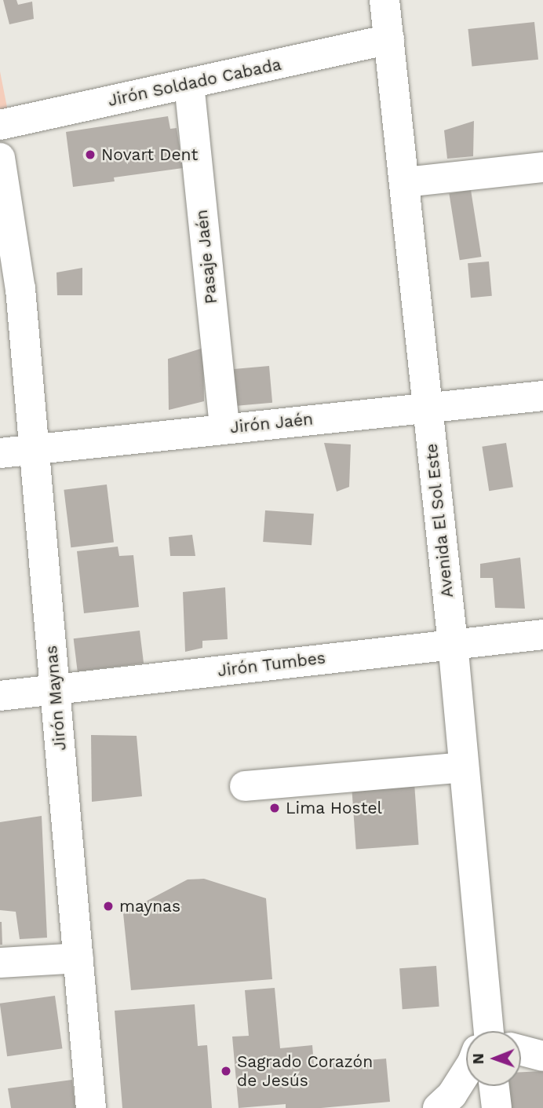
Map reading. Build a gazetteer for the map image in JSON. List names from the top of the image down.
{
  "streets": {
    "street": [
      "Jirón Soldado Cabada",
      "Pasaje Jaén",
      "Jirón Jaén",
      "Avenida El Sol Este",
      "Jirón Tumbes",
      "Jirón Maynas"
    ]
  },
  "crossings": [
    ["Jirón Soldado Cabada", "Pasaje Jaén"],
    ["Jirón Soldado Cabada", "Avenida El Sol Este"],
    ["Pasaje Jaén", "Jirón Jaén"],
    ["Jirón Jaén", "Avenida El Sol Este"],
    ["Jirón Jaén", "Jirón Maynas"],
    ["Avenida El Sol Este", "Jirón Tumbes"],
    ["Jirón Tumbes", "Jirón Maynas"]
  ],
  "places": [
    "Novart Dent",
    "Lima Hostel",
    "maynas",
    "Sagrado Corazón de Jesús"
  ],
  "north": "left"
}
